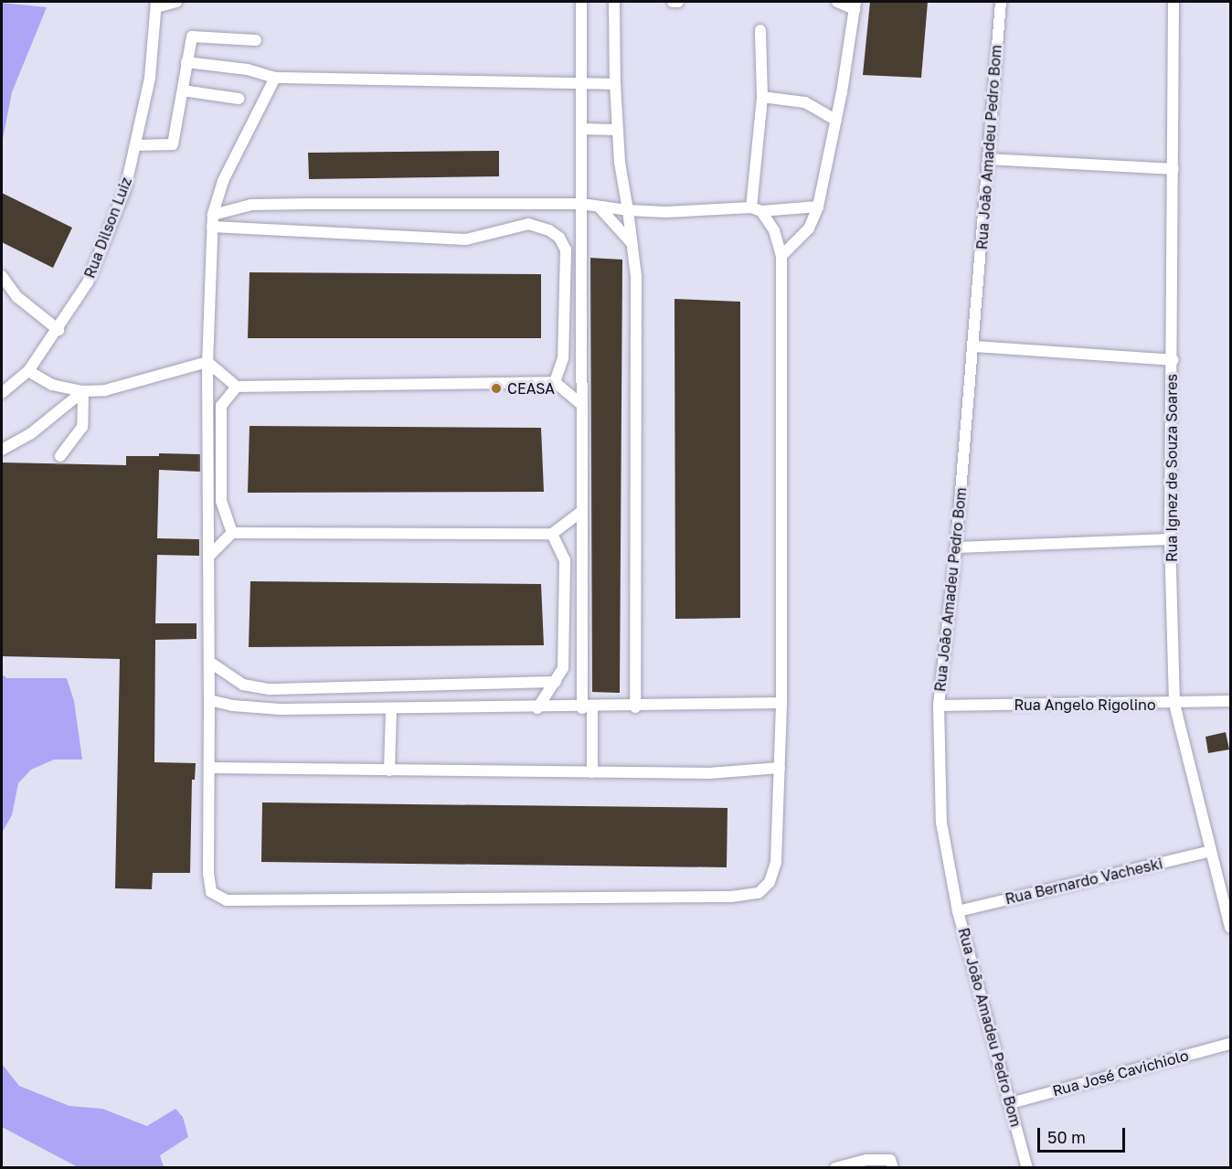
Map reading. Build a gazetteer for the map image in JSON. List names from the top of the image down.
{
  "streets": {
    "street": [
      "Rua João Amadeu Pedro Bom",
      "Rua Dilson Luiz",
      "Rua Ignez de Souza Soares",
      "Rua Angelo Rigolino",
      "Rua Bernardo Vacheski",
      "Rua José Cavichiolo"
    ]
  },
  "crossings": [
    ["Rua João Amadeu Pedro Bom", "Rua Angelo Rigolino"],
    ["Rua João Amadeu Pedro Bom", "Rua Bernardo Vacheski"],
    ["Rua João Amadeu Pedro Bom", "Rua José Cavichiolo"],
    ["Rua Ignez de Souza Soares", "Rua Angelo Rigolino"],
    ["Rua Ignez de Souza Soares", "Rua Bernardo Vacheski"]
  ],
  "places": ["CEASA"],
  "scale_bar": "50 m"
}
